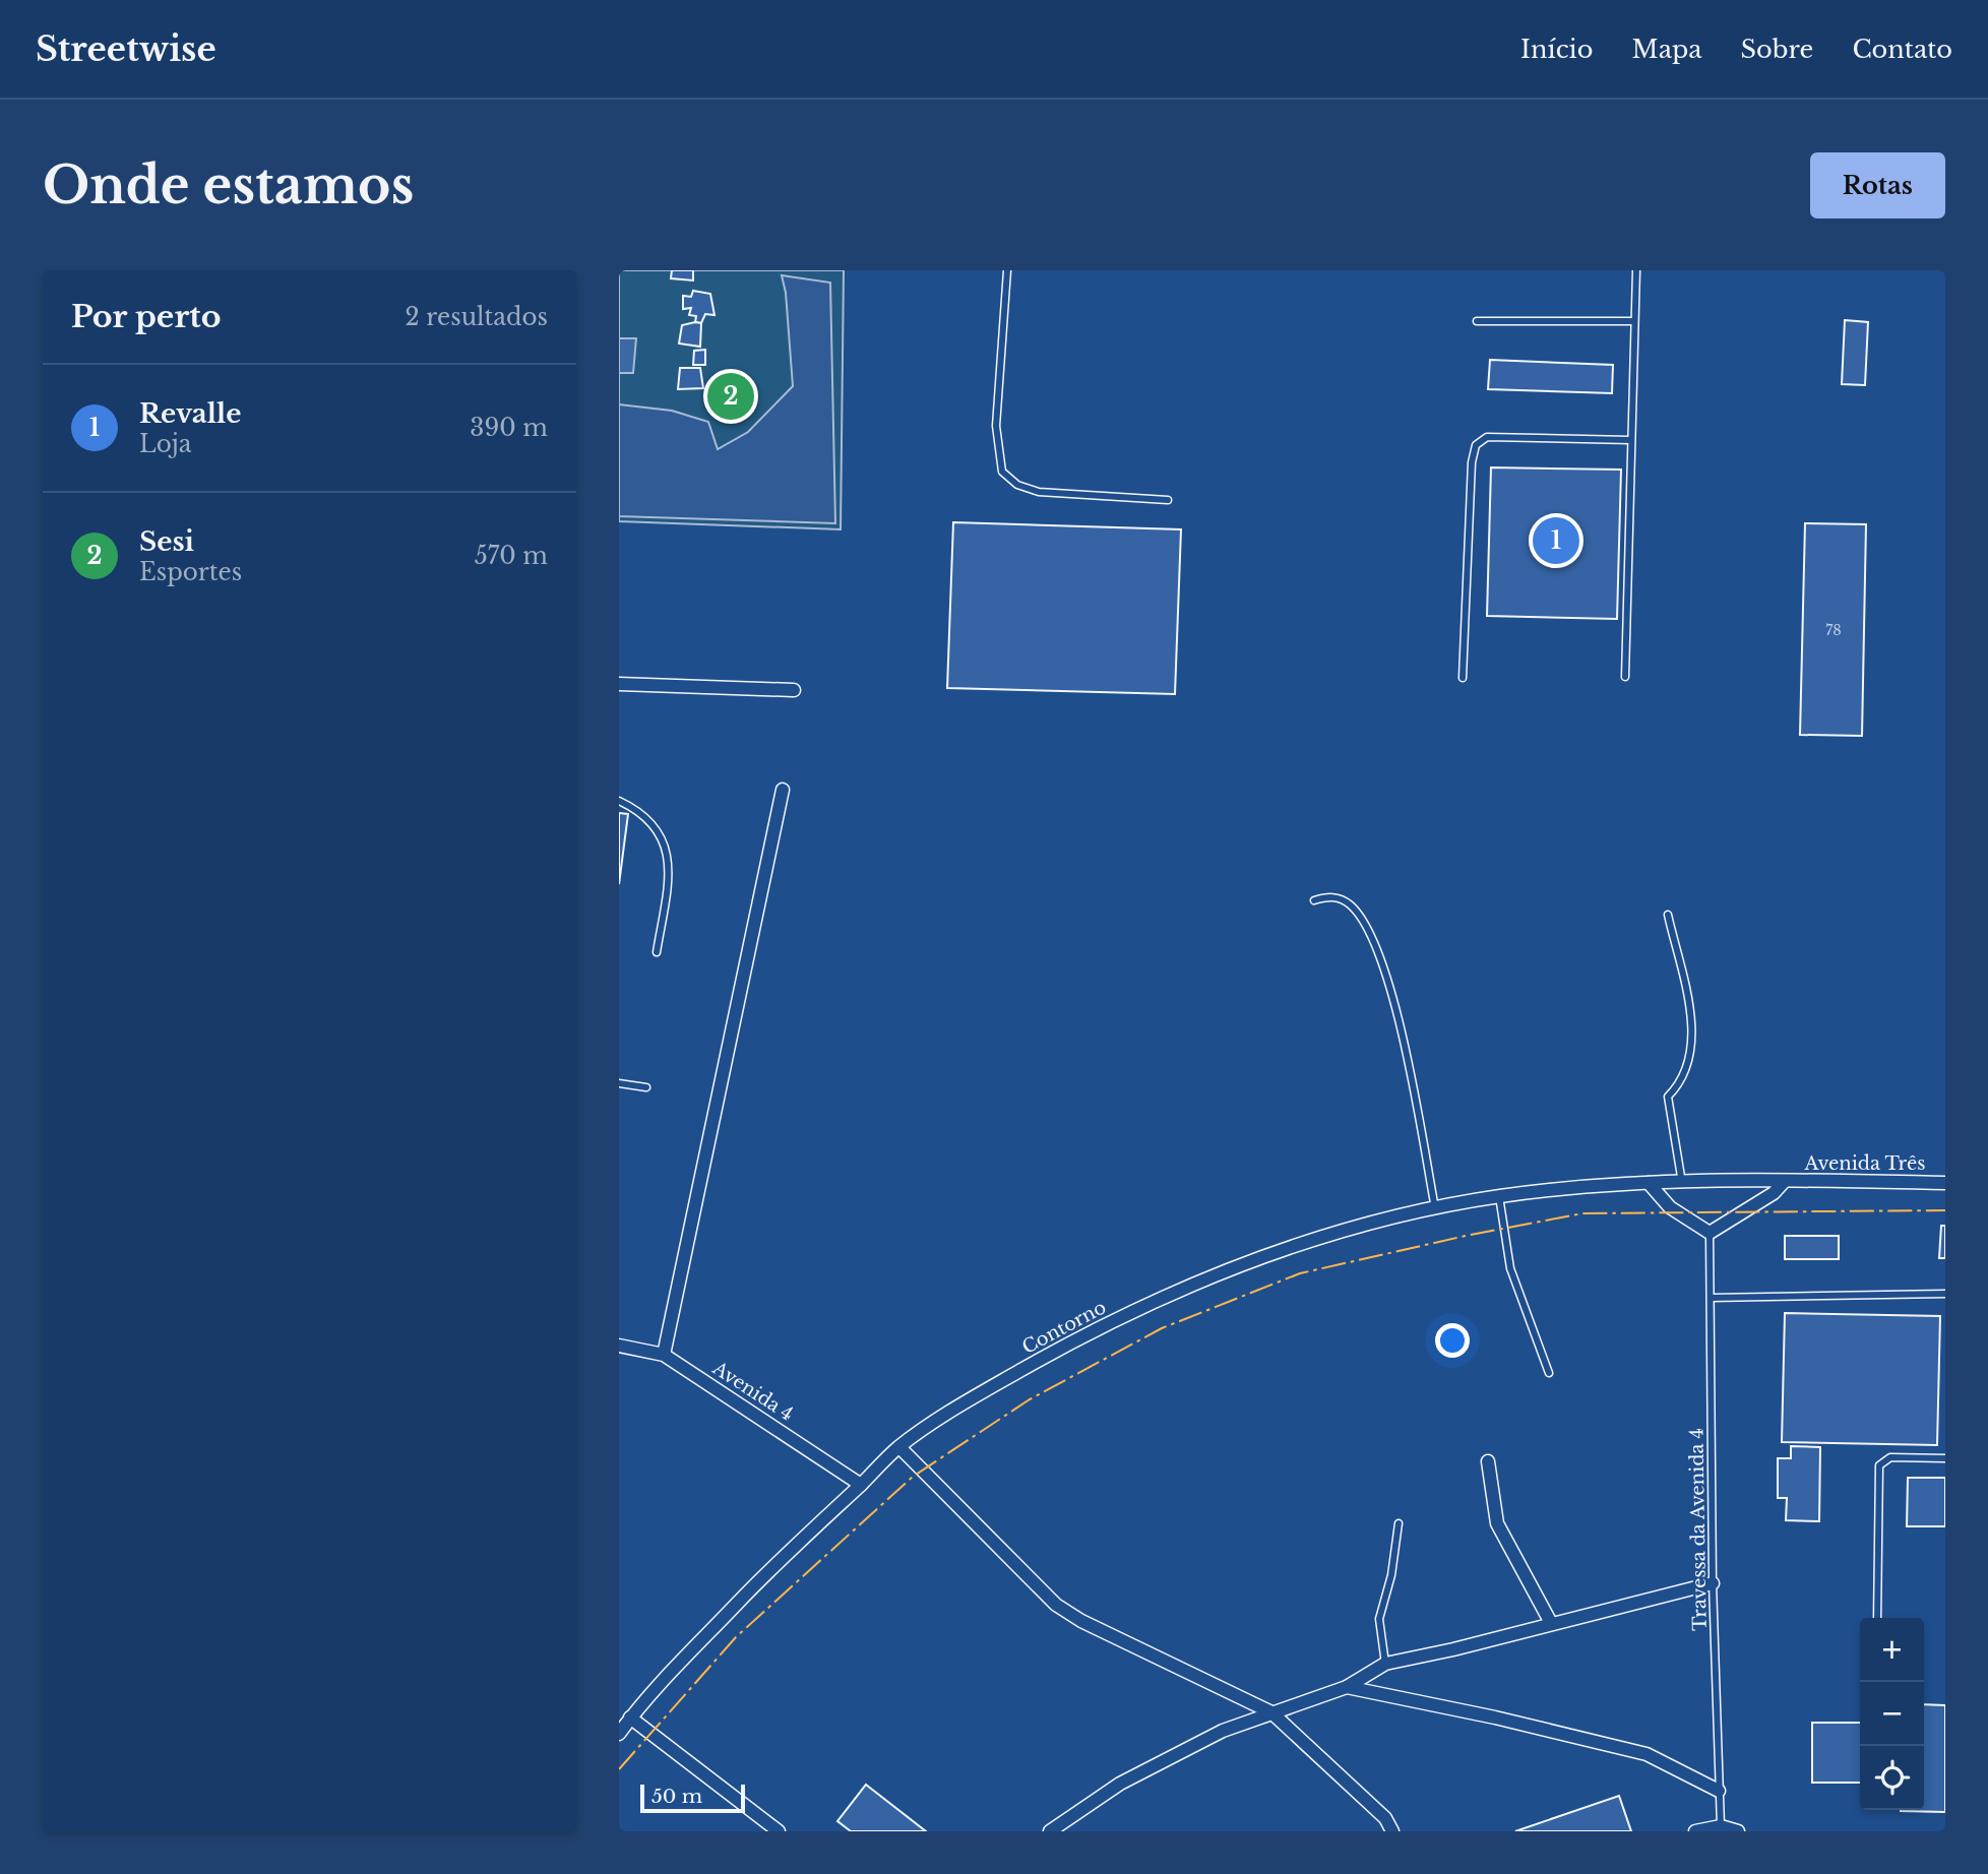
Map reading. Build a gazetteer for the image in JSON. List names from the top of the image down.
{
  "streets": {
    "street": ["Avenida Três", "Contorno", "Avenida 4"],
    "lane": ["Travessa da Avenida 4"]
  },
  "crossings": [
    ["Avenida Três", "Contorno"],
    ["Contorno", "Avenida 4"]
  ],
  "house_numbers": ["78"],
  "scale_bar": "50 m",
  "page": {
    "header": "Streetwise",
    "nav": [
      "Início",
      "Mapa",
      "Sobre",
      "Contato"
    ],
    "buttons": "Rotas",
    "title": "Onde estamos",
    "heading": ["Por perto", "2 resultados"],
    "list": [
      {
        "mark": "1",
        "name": "Revalle",
        "note": "Loja",
        "value": "390 m"
      },
      {
        "mark": "2",
        "name": "Sesi",
        "note": "Esportes",
        "value": "570 m"
      }
    ],
    "pins": ["2", "1"],
    "map_buttons": ["+", "−"],
    "scale": "50 m"
  }
}
